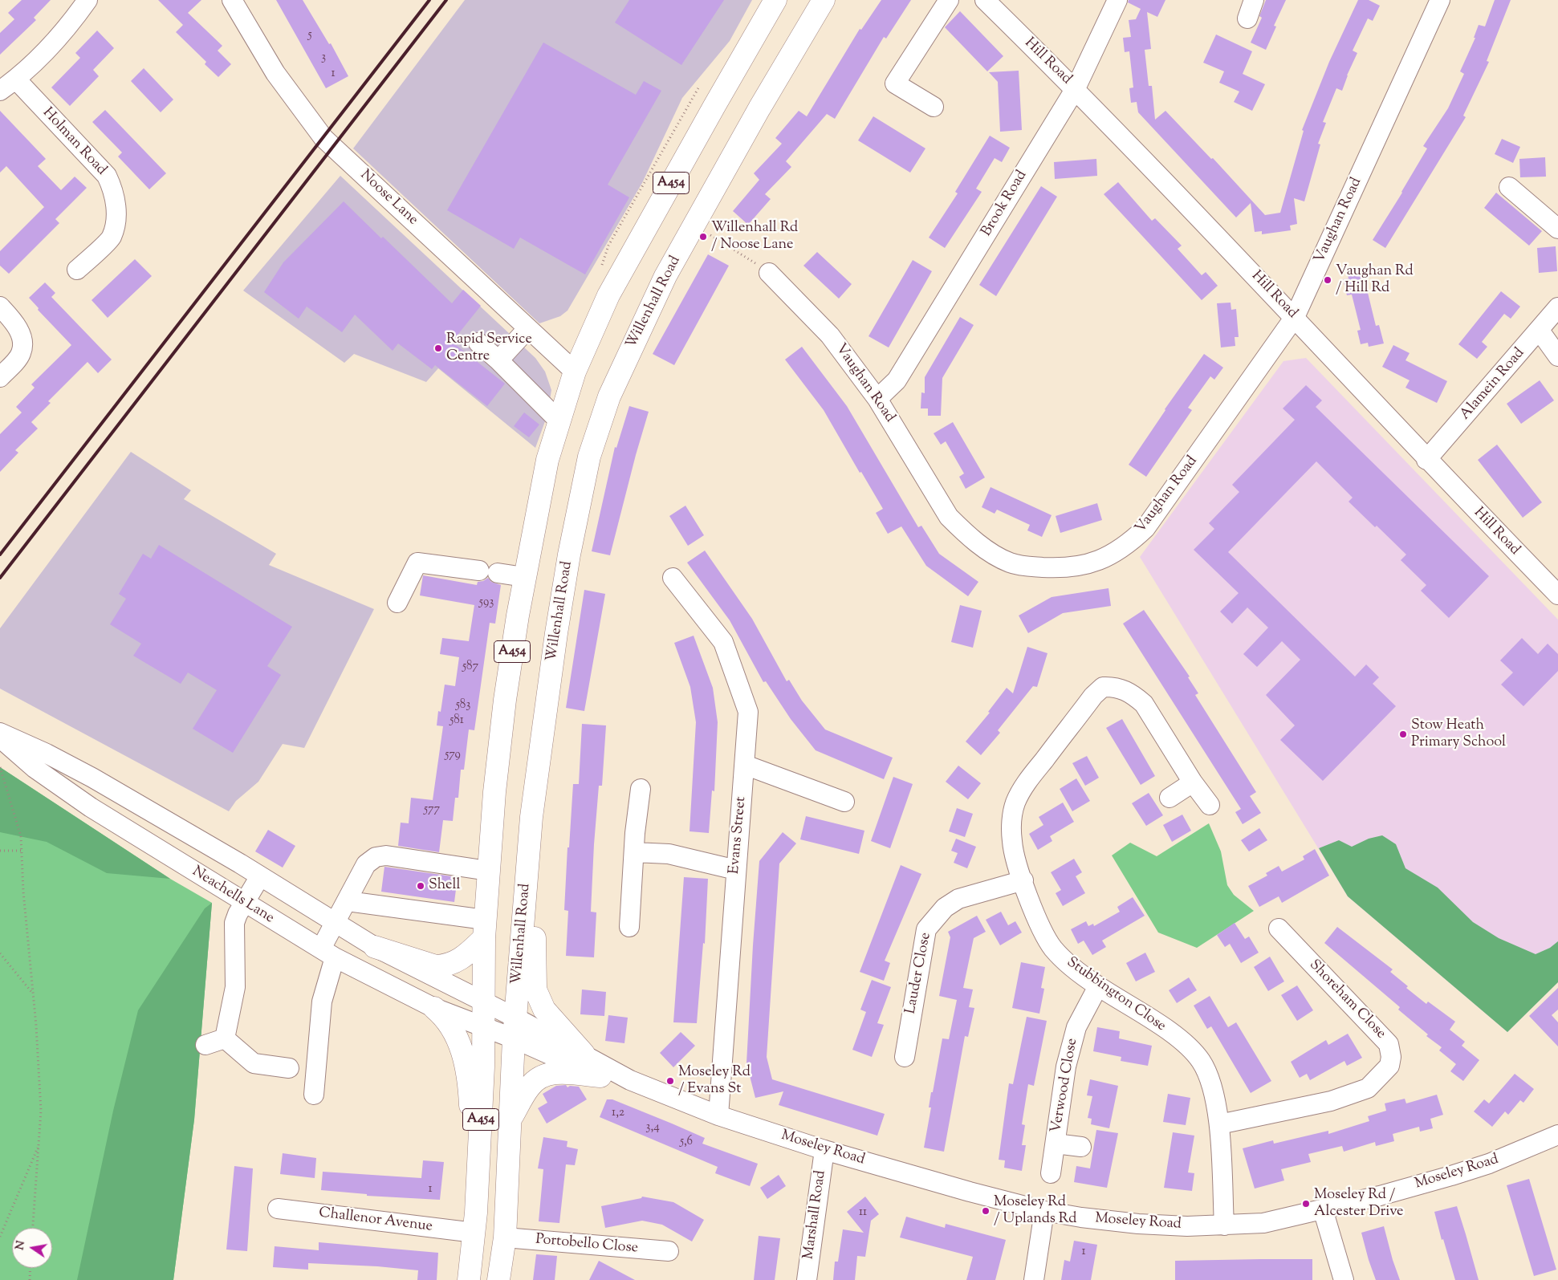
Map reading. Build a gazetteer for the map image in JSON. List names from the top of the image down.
{
  "streets": {
    "highway": ["A454", "Willenhall Road"],
    "street": [
      "Hill Road",
      "Holman Road",
      "Noose Lane",
      "Brook Road",
      "Vaughan Road",
      "Alamein Road",
      "Evans Street",
      "Neachells Lane",
      "Lauder Close",
      "Stubbington Close",
      "Shoreham Close",
      "Verwood Close",
      "Moseley Road",
      "Marshall Road",
      "Challenor Avenue",
      "Portobello Close"
    ]
  },
  "crossings": [
    ["Hill Road", "Brook Road"],
    ["Hill Road", "Vaughan Road"],
    ["Hill Road", "Alamein Road"],
    ["A454", "Noose Lane"],
    ["A454", "Neachells Lane"],
    ["A454", "Moseley Road"],
    ["A454", "Challenor Avenue"],
    ["Brook Road", "Vaughan Road"],
    ["Willenhall Road", "Moseley Road"],
    ["Willenhall Road", "Portobello Close"],
    ["Evans Street", "Moseley Road"],
    ["Neachells Lane", "Moseley Road"],
    ["Lauder Close", "Stubbington Close"],
    ["Stubbington Close", "Shoreham Close"],
    ["Stubbington Close", "Verwood Close"],
    ["Stubbington Close", "Moseley Road"],
    ["Moseley Road", "Marshall Road"]
  ],
  "places": [
    "Willenhall Rd / Noose Lane",
    "Vaughan Rd / Hill Rd",
    "Rapid Service Centre",
    "Stow Heath Primary School",
    "Shell",
    "Moseley Rd / Evans St",
    "Moseley Rd / Alcester Drive",
    "Moseley Rd / Uplands Rd"
  ],
  "house_numbers": [
    "5",
    "3",
    "1",
    "593",
    "587",
    "583",
    "581",
    "579",
    "577",
    "1,2",
    "3,4",
    "5,6",
    "1",
    "11",
    "1"
  ],
  "north": "left"
}
